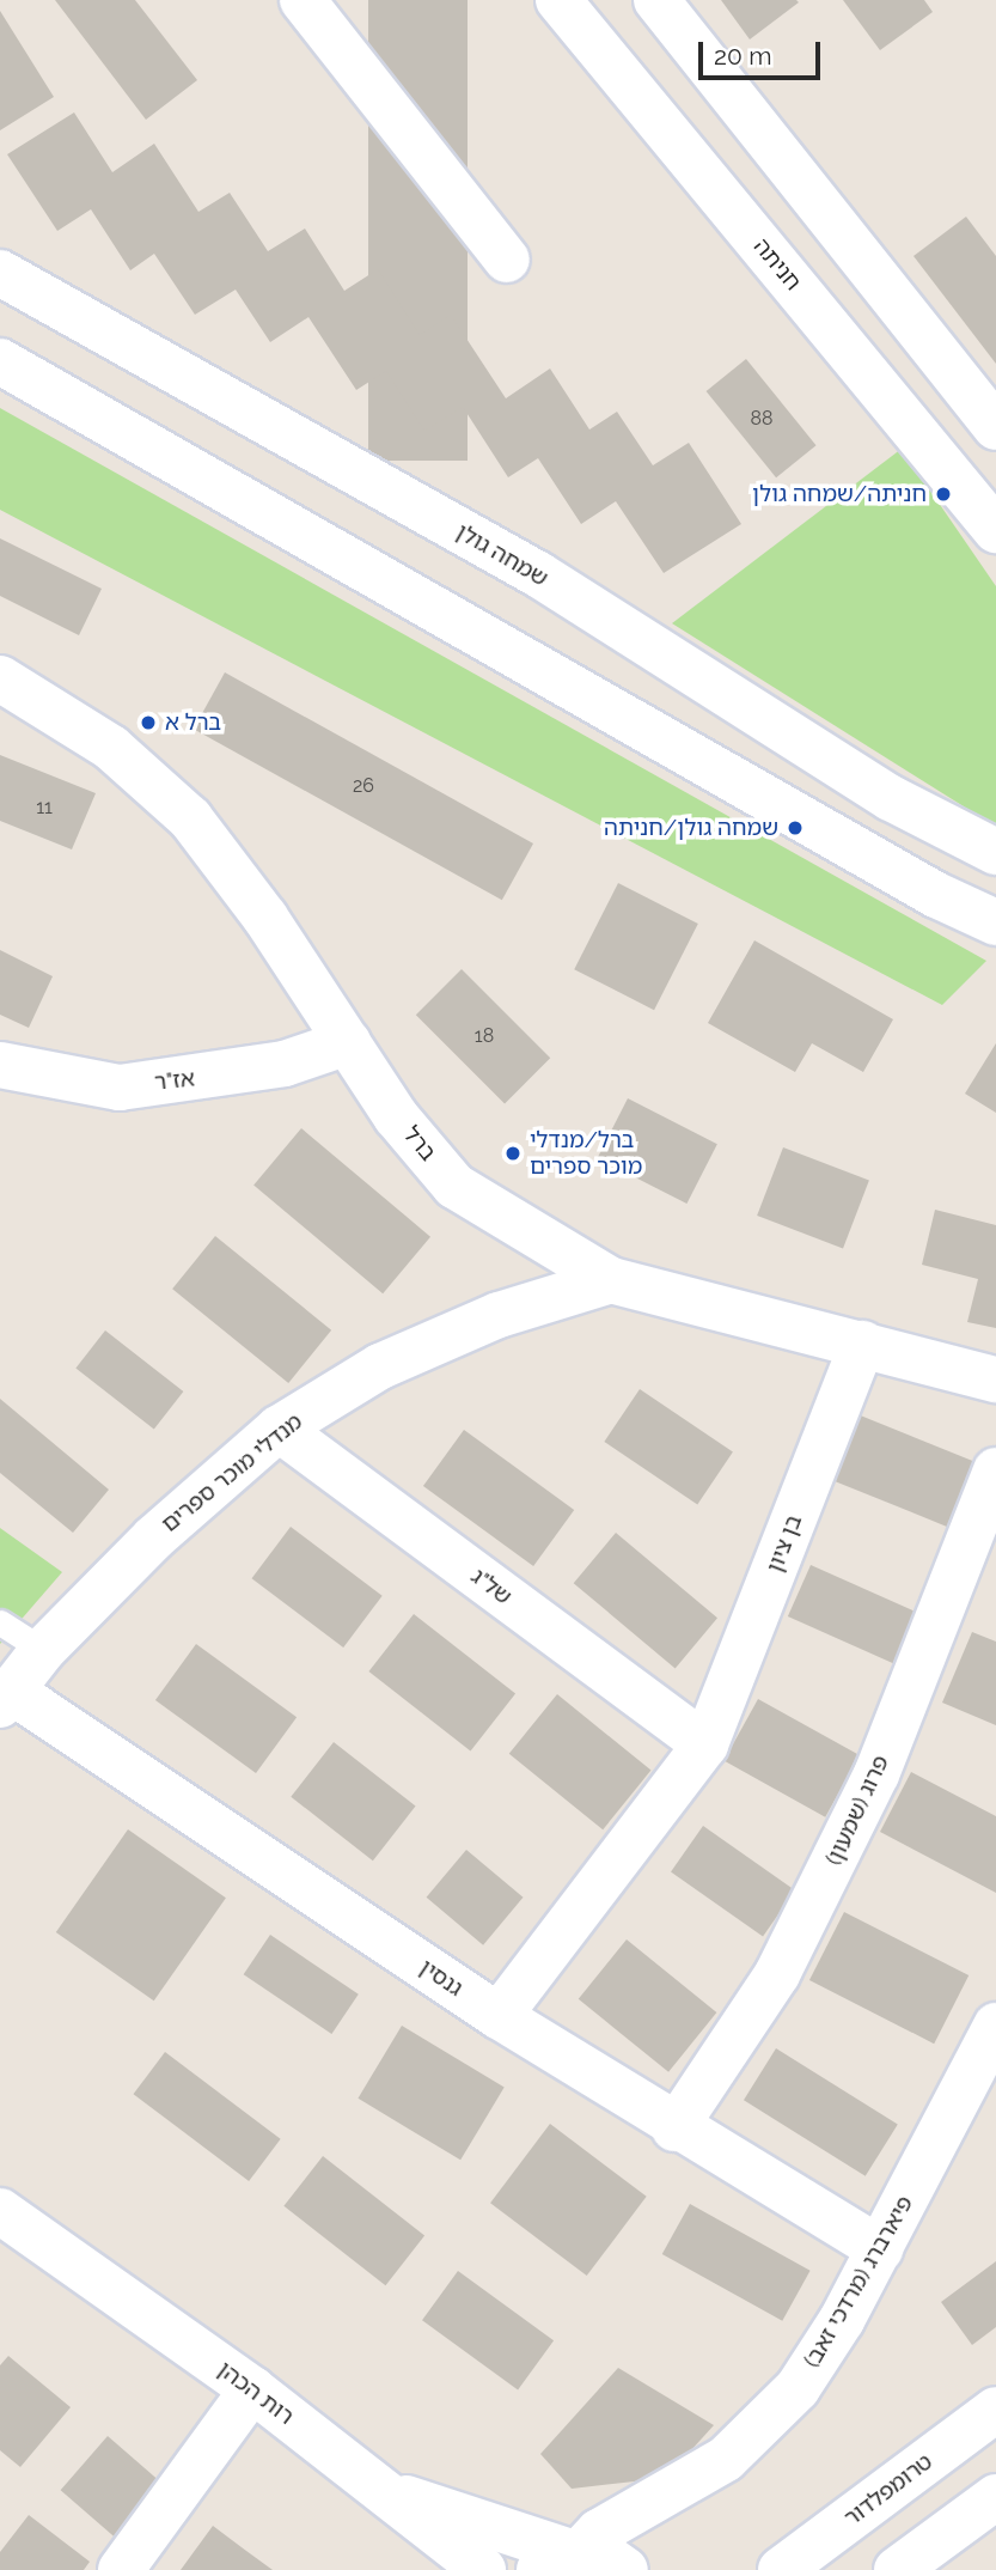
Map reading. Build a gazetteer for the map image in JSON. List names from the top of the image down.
{
  "streets": {
    "street": [
      "חניתה",
      "שמחה גולן",
      "אז\"ר",
      "ברל",
      "מנדלי מוכר ספרים",
      "בן ציון",
      "של\"ג",
      "פרוג (שמעון)",
      "גנסין",
      "פיארברג (מרדכי זאב)",
      "רות הכהן",
      "טרומפלדור"
    ]
  },
  "crossings": [
    ["אז\"ר", "ברל"],
    ["ברל", "מנדלי מוכר ספרים"],
    ["ברל", "בן ציון"],
    ["מנדלי מוכר ספרים", "של\"ג"],
    ["מנדלי מוכר ספרים", "גנסין"],
    ["בן ציון", "של\"ג"],
    ["בן ציון", "גנסין"],
    ["פרוג (שמעון)", "גנסין"],
    ["גנסין", "פיארברג (מרדכי זאב)"]
  ],
  "places": [
    "חניתה/שמחה גולן",
    "ברל א",
    "שמחה גולן/חניתה",
    "ברל/מנדלי מוכר ספרים"
  ],
  "house_numbers": [
    "88",
    "26",
    "11",
    "18"
  ],
  "scale_bar": "20 m"
}
